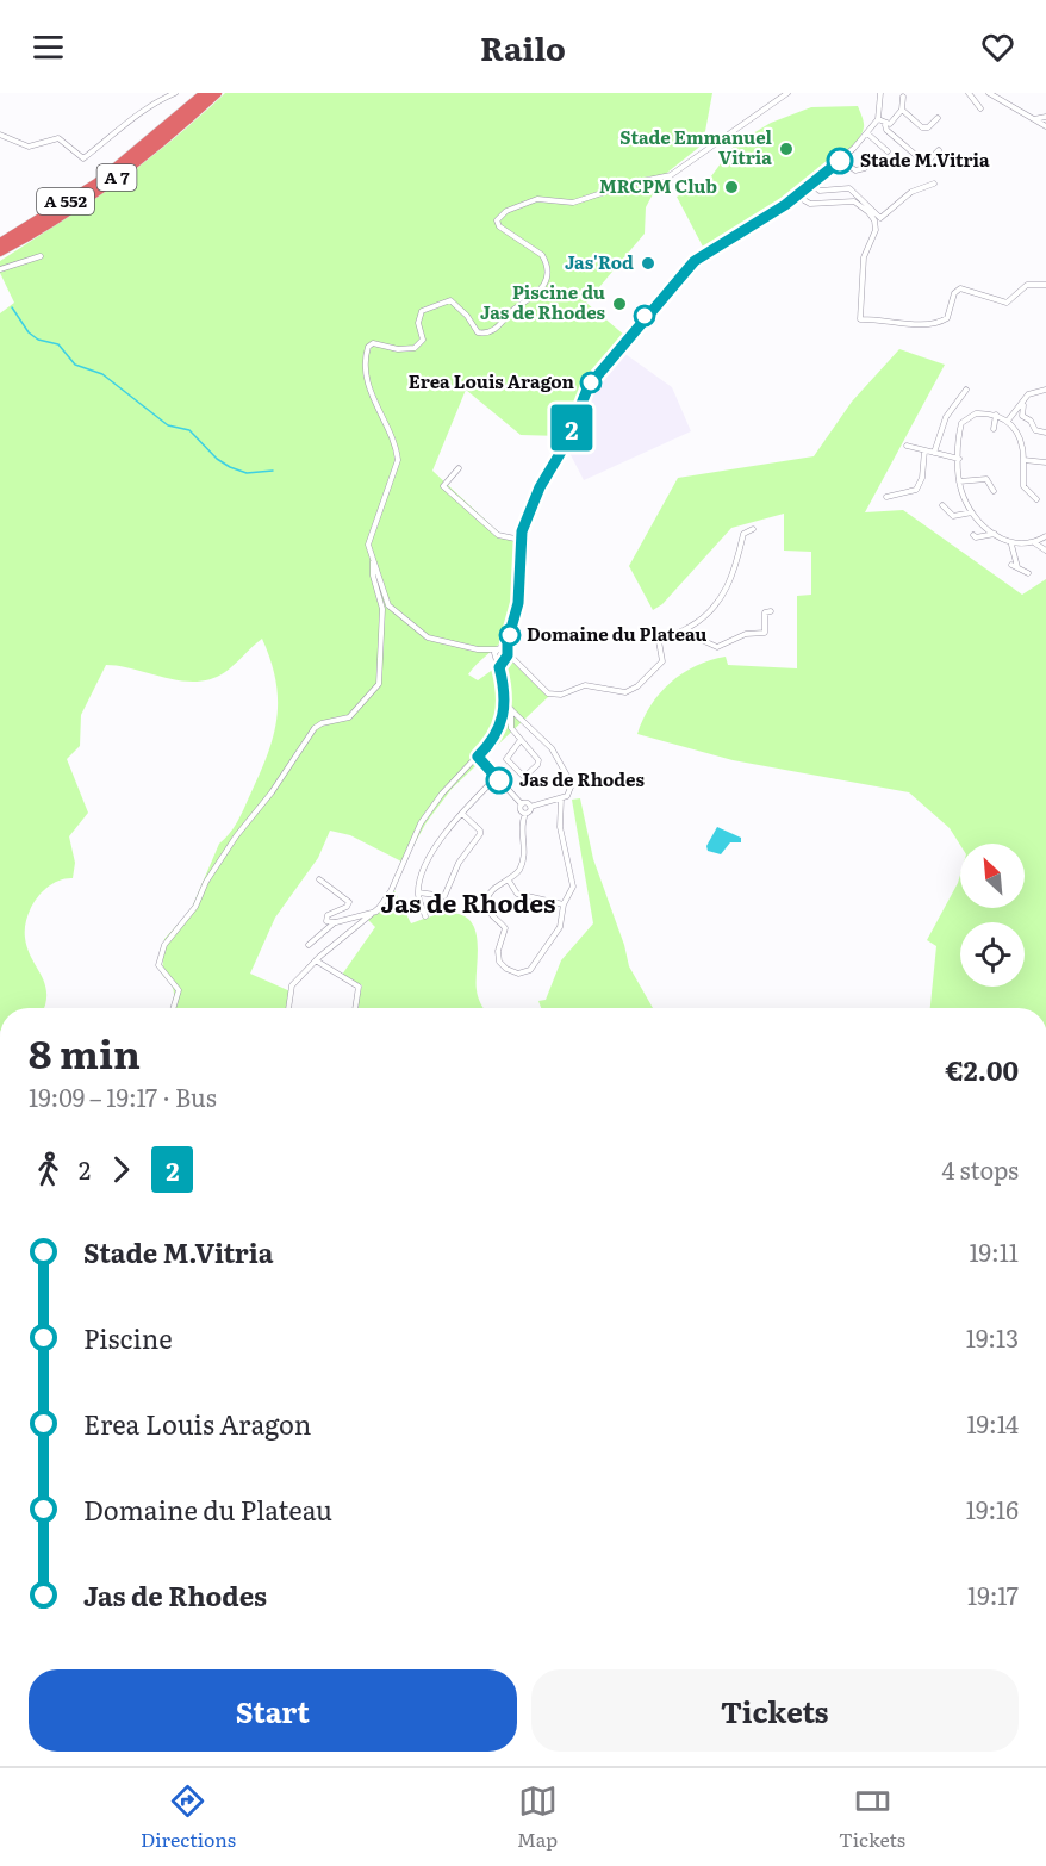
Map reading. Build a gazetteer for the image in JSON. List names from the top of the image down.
{
  "streets": {
    "highway": ["A 7", "A 552"]
  },
  "crossings": [
    ["A 7", "A 552"]
  ],
  "districts": ["Jas de Rhodes"],
  "places": [
    "Stade Emmanuel Vitria",
    "Stade M.Vitria",
    "MRCPM Club",
    "Jas'Rod",
    "Piscine du Jas de Rhodes",
    "Erea Louis Aragon",
    "Domaine du Plateau",
    "Jas de Rhodes"
  ],
  "lines": ["bus line 2"],
  "north": "top left",
  "page": {
    "header": "Railo",
    "on_map": "2",
    "heading": ["8 min", "19:09 – 19:17 · Bus", "€2.00"],
    "legs": ["2", "2", "4 stops"],
    "list": [
      {
        "name": "Stade M.Vitria",
        "value": "19:11"
      },
      {
        "name": "Piscine",
        "value": "19:13"
      },
      {
        "name": "Erea Louis Aragon",
        "value": "19:14"
      },
      {
        "name": "Domaine du Plateau",
        "value": "19:16"
      },
      {
        "name": "Jas de Rhodes",
        "value": "19:17"
      }
    ],
    "buttons": ["Start", "Tickets"],
    "tabs": ["Directions", "Map", "Tickets"]
  }
}
